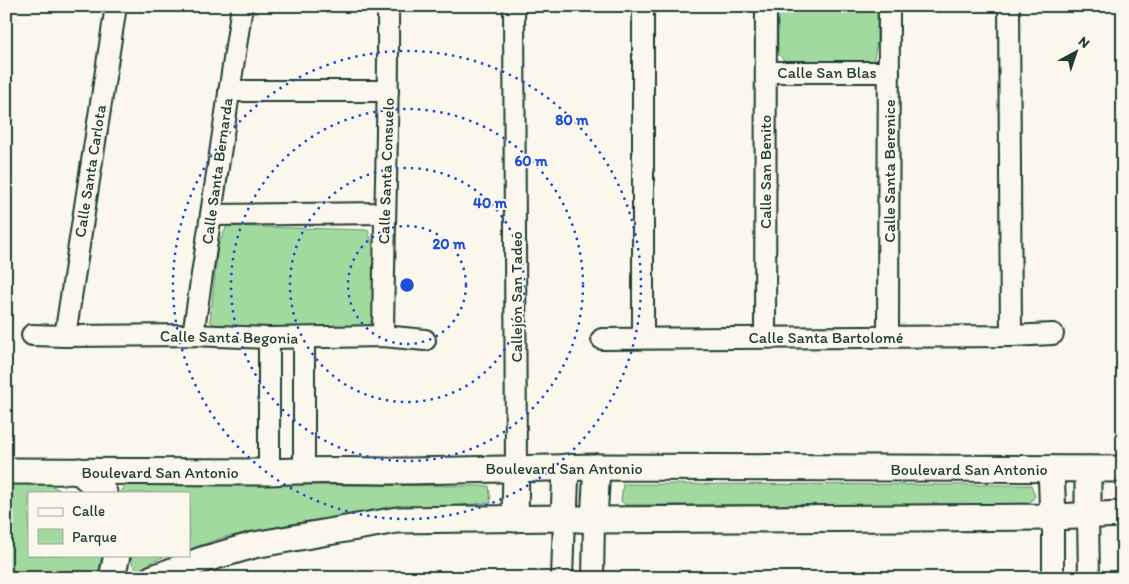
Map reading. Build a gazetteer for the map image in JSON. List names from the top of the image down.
{
  "streets": {
    "street": [
      "Calle San Blas",
      "Calle Santa Carlota",
      "Calle Santa Bernarda",
      "Calle Santa Consuelo",
      "Calle Santa Berenice",
      "Calle San Benito",
      "Callejón San Tadeo",
      "Calle Santa Begonia",
      "Calle Santa Bartolomé",
      "Boulevard San Antonio"
    ]
  },
  "crossings": [
    ["Calle San Blas", "Calle Santa Berenice"],
    ["Calle San Blas", "Calle San Benito"],
    ["Calle Santa Carlota", "Calle Santa Begonia"],
    ["Calle Santa Bernarda", "Calle Santa Begonia"],
    ["Calle Santa Consuelo", "Calle Santa Begonia"],
    ["Calle Santa Berenice", "Calle Santa Bartolomé"],
    ["Calle San Benito", "Calle Santa Bartolomé"],
    ["Callejón San Tadeo", "Boulevard San Antonio"]
  ],
  "legend": ["Calle", "Parque"],
  "north": "top right",
  "rings": [
    "80 m",
    "60 m",
    "40 m",
    "20 m"
  ]
}
